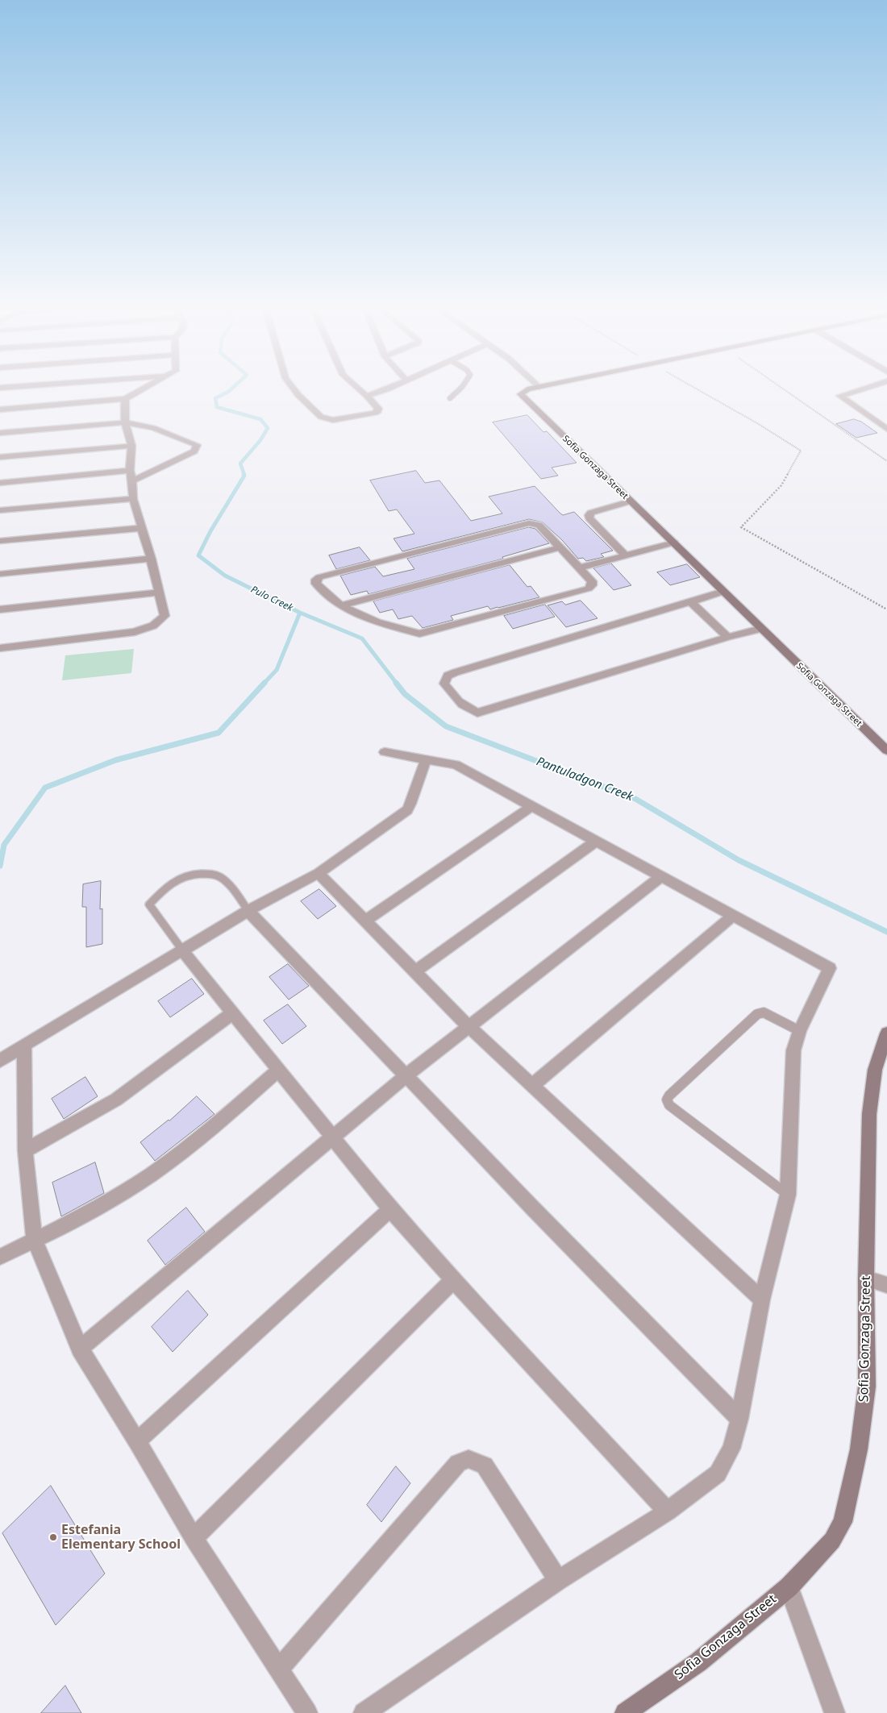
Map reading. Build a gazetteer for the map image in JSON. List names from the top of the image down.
{
  "streets": {
    "street": ["Sofia Gonzaga Street"]
  },
  "water": ["Pulo Creek", "Pantuladgon Creek"],
  "places": ["Estefania Elementary School"]
}
